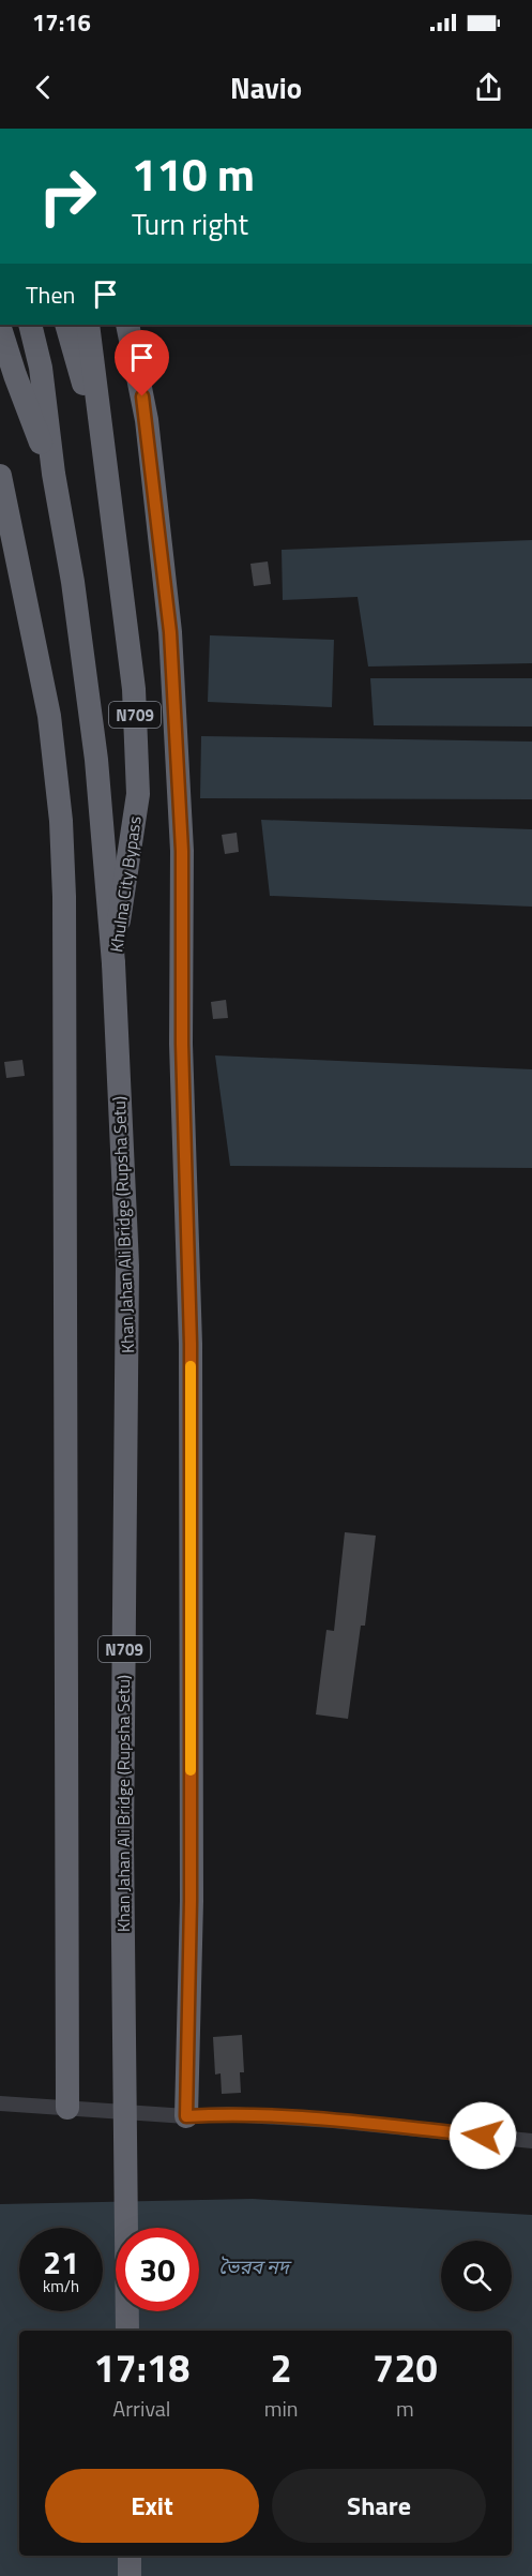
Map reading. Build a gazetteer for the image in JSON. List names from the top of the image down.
{
  "streets": {
    "highway": ["N709", "Khulna City Bypass", "Khan Jahan Ali Bridge (Rupsha Setu)"]
  },
  "crossings": [
    ["Khulna City Bypass", "Khan Jahan Ali Bridge (Rupsha Setu)"]
  ],
  "water": ["ভৈরব নদ"],
  "page": {
    "status": "17:16",
    "header": "Navio",
    "turn": ["110 m", "Turn right"],
    "then": "Then",
    "speed": "21 km/h",
    "limit": "30",
    "eta": [
      "17:18",
      "Arrival",
      "2",
      "min",
      "720",
      "m"
    ],
    "buttons": ["Exit", "Share"]
  }
}
